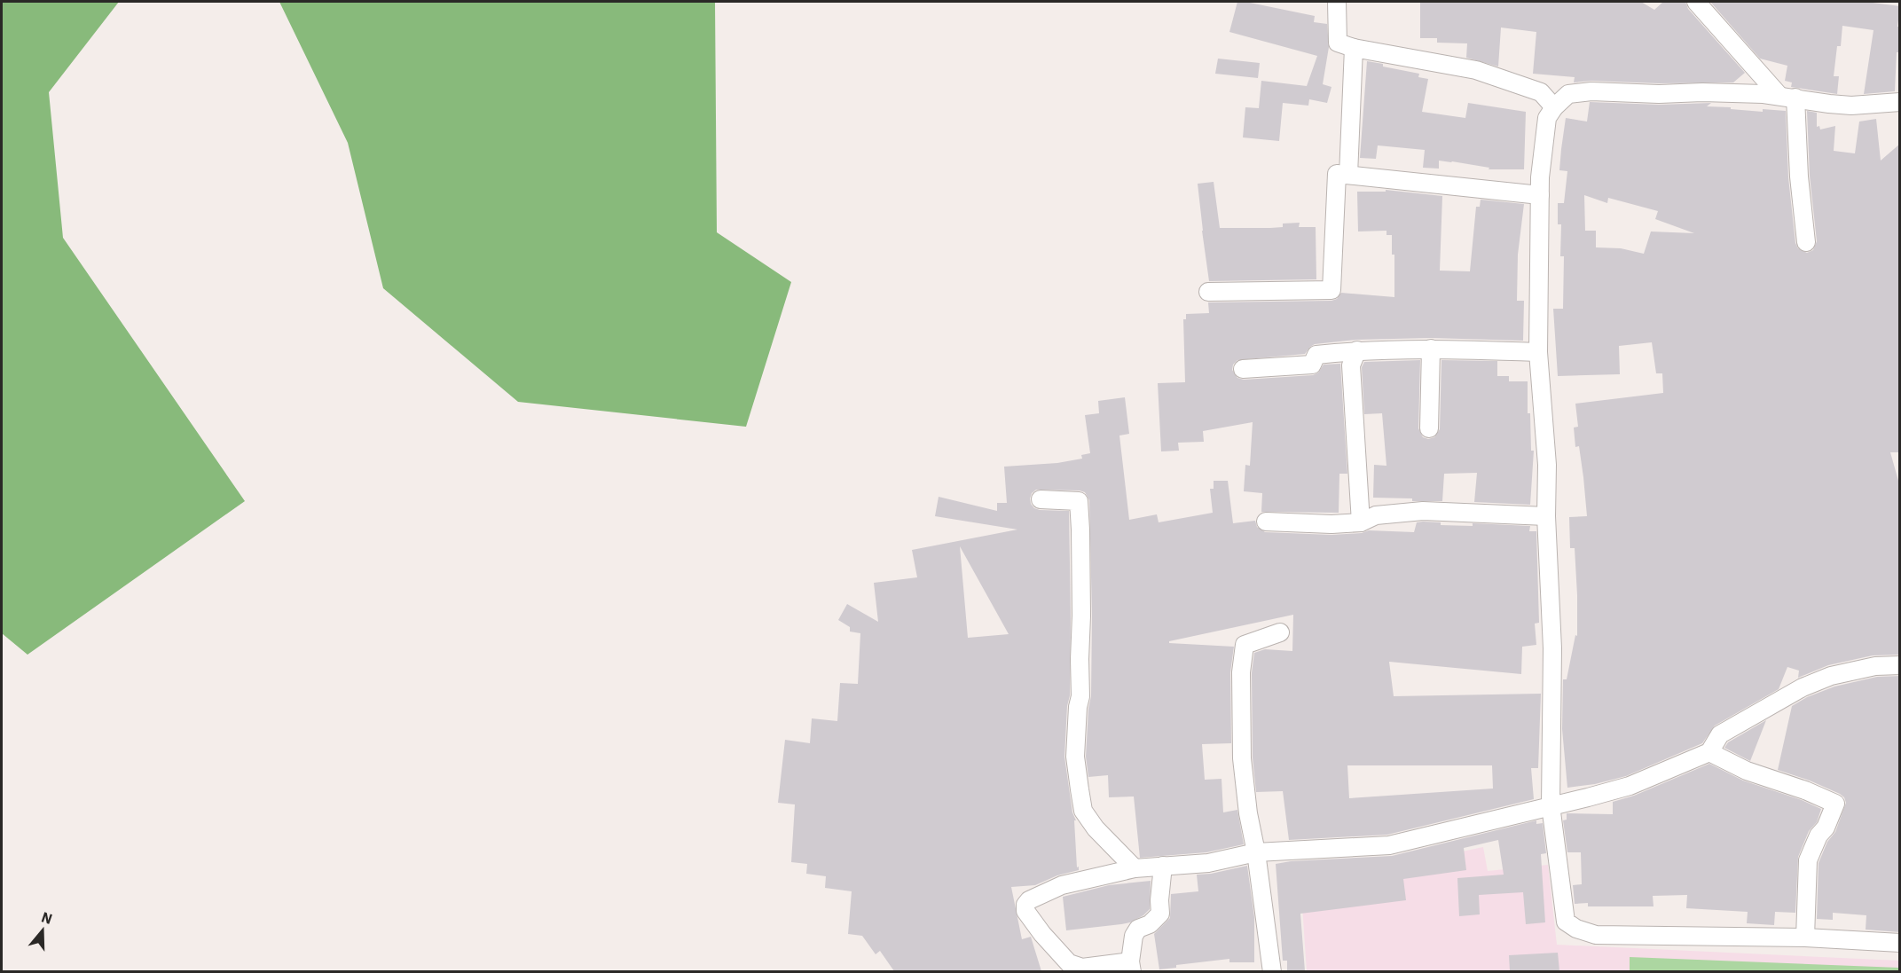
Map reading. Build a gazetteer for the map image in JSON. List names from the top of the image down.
{
  "north": "top"
}
